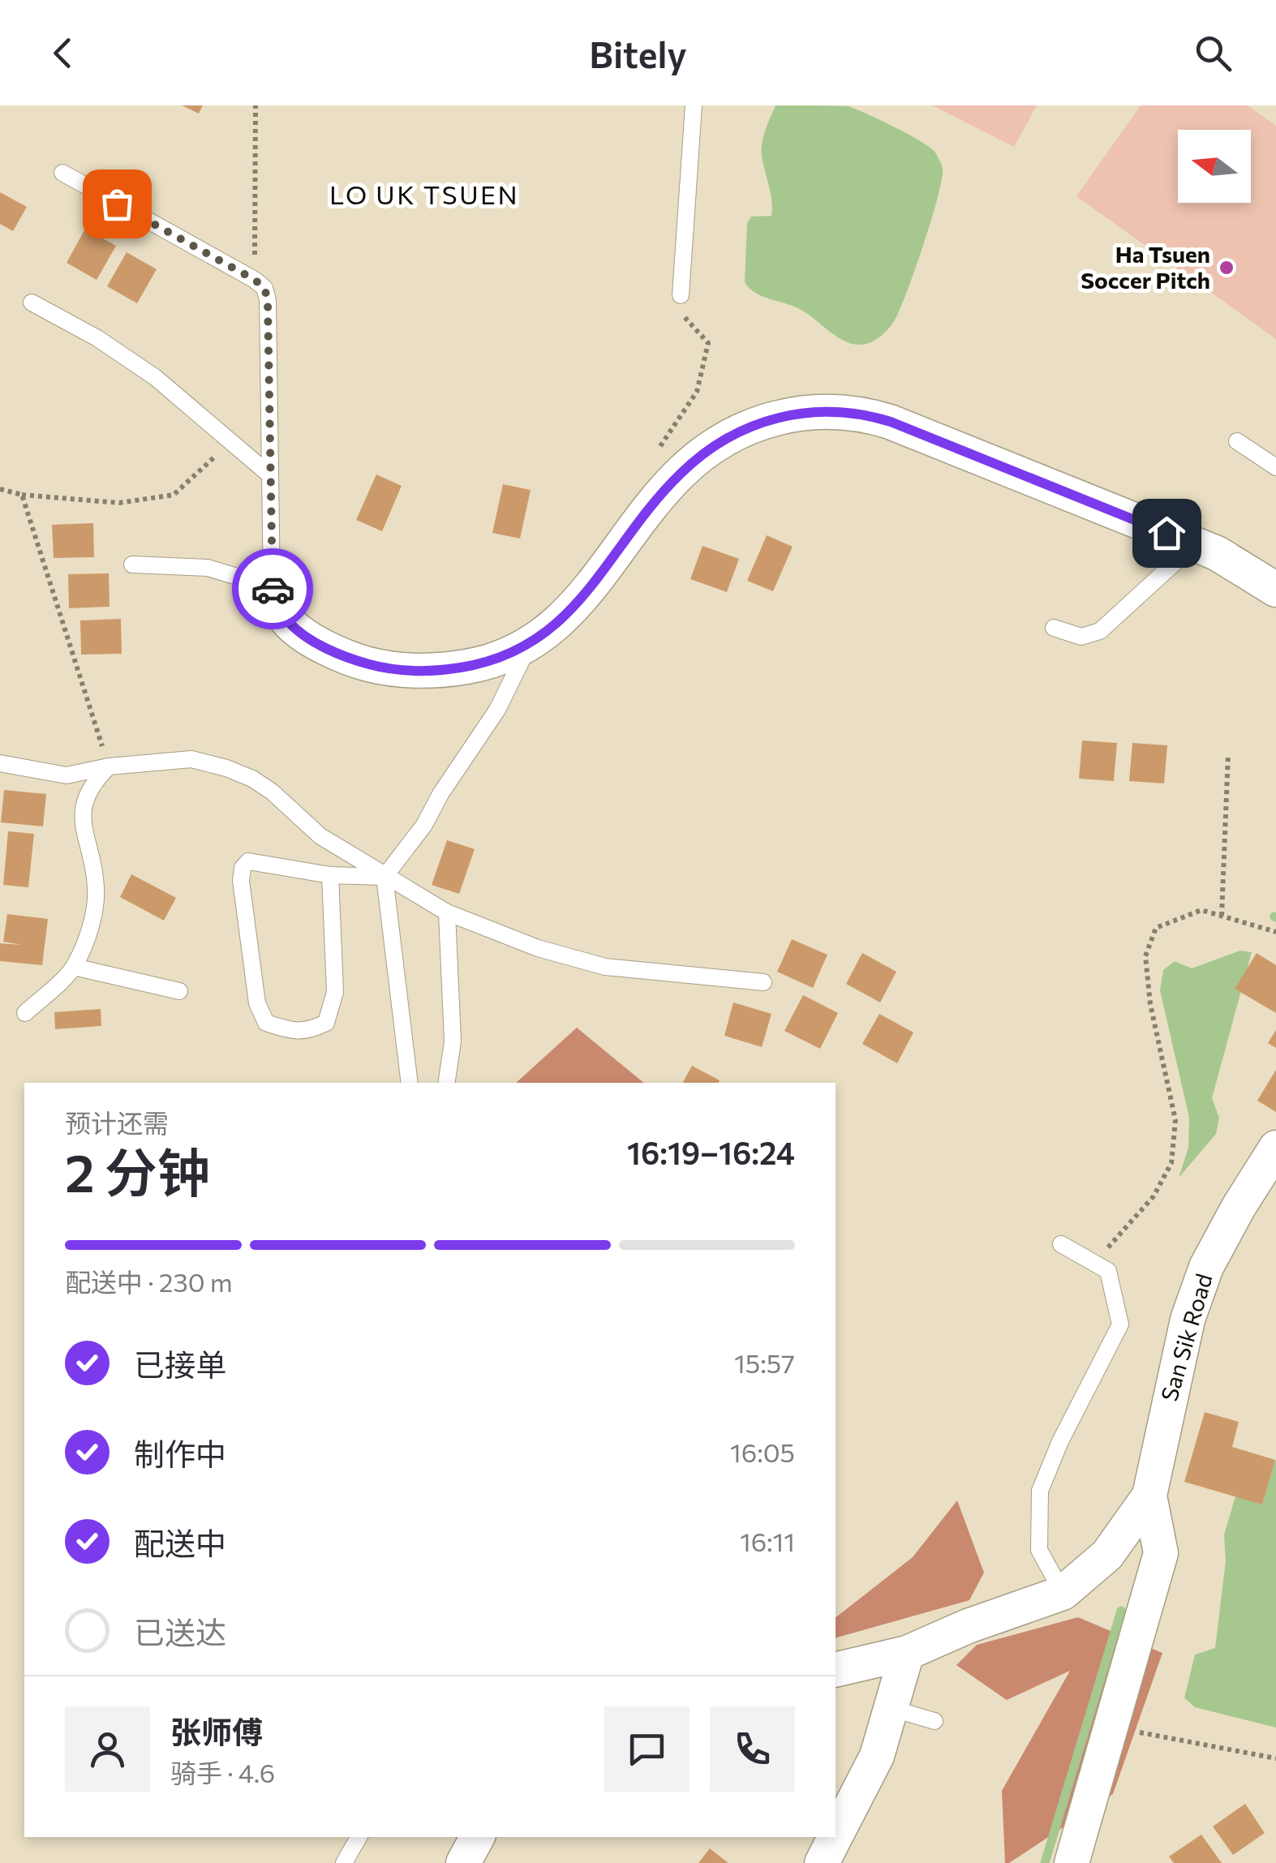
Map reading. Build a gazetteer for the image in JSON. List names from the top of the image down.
{
  "streets": {
    "street": ["San Sik Road"]
  },
  "districts": ["LO UK TSUEN"],
  "places": ["Ha Tsuen Soccer Pitch"],
  "north": "left",
  "page": {
    "header": "Bitely",
    "heading": ["2 分钟", "预计还需", "16:19–16:24"],
    "panel": ["张师傅", "骑手 · 4.6"],
    "bar": "配送中 · 230 m",
    "list": [
      ["已接单", "15:57"],
      ["制作中", "16:05"],
      ["配送中", "16:11"],
      "已送达"
    ]
  }
}
